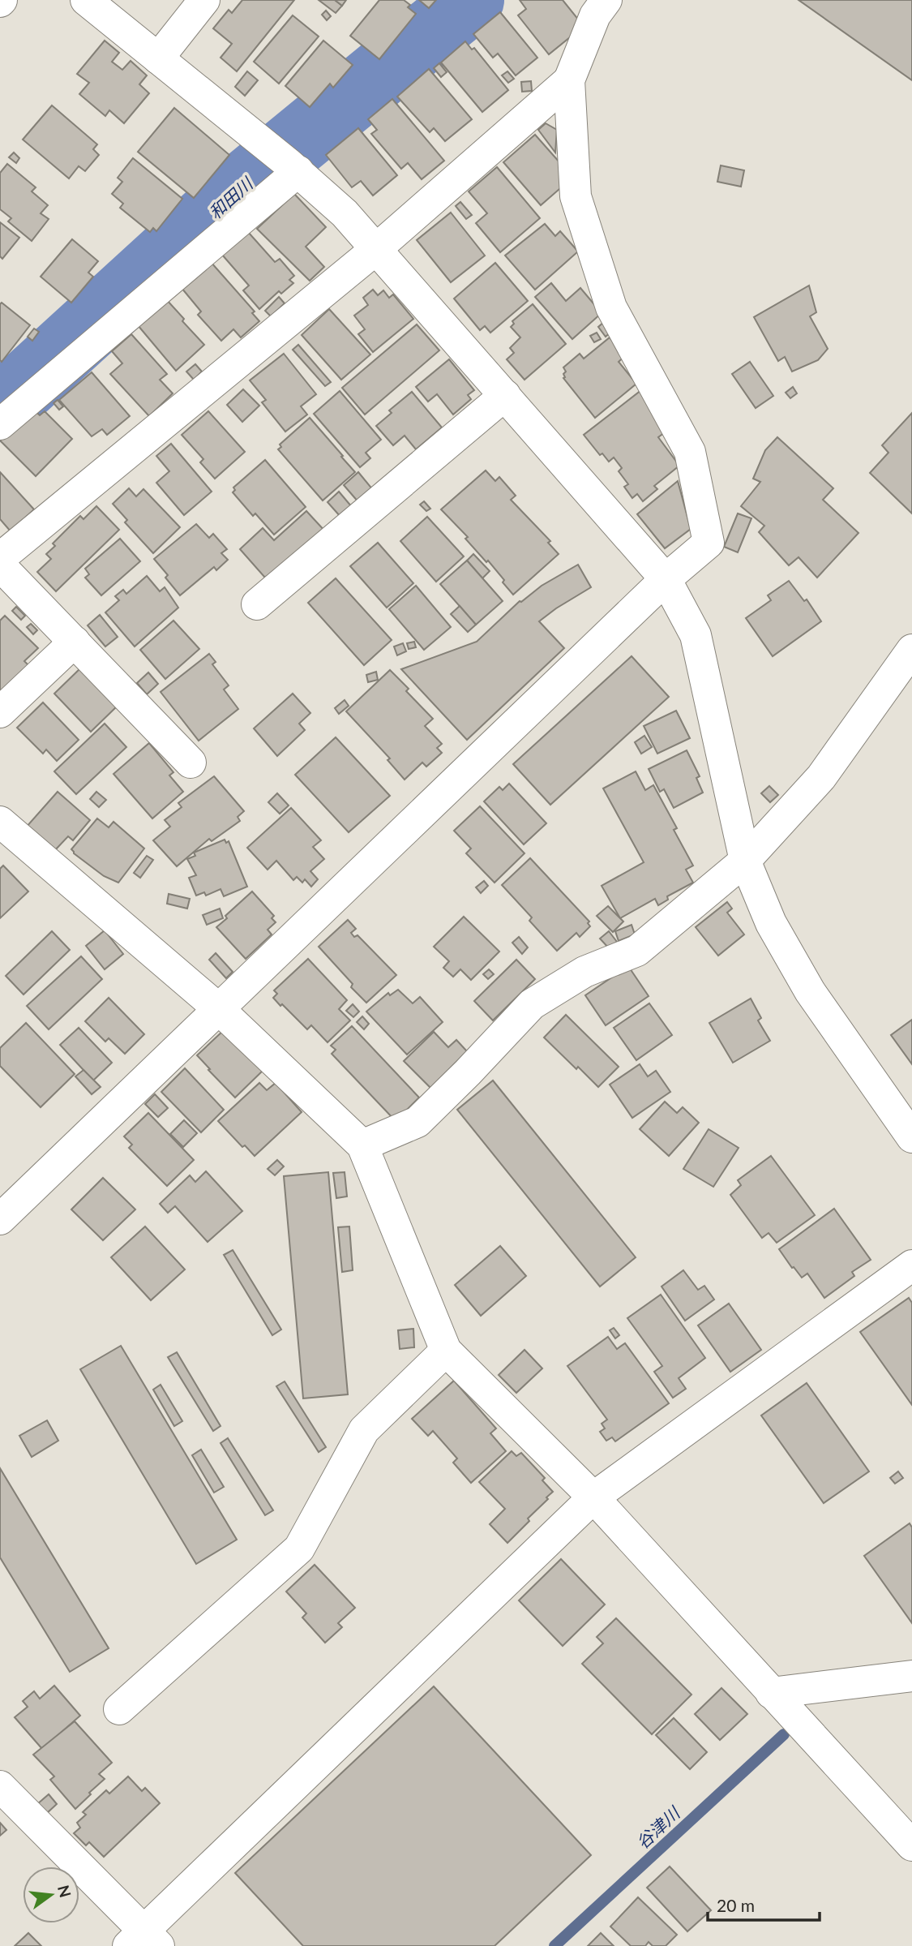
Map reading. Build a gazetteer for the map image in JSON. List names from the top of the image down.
{
  "water": ["和田川", "谷津川"],
  "scale_bar": "20 m",
  "north": "right"
}
